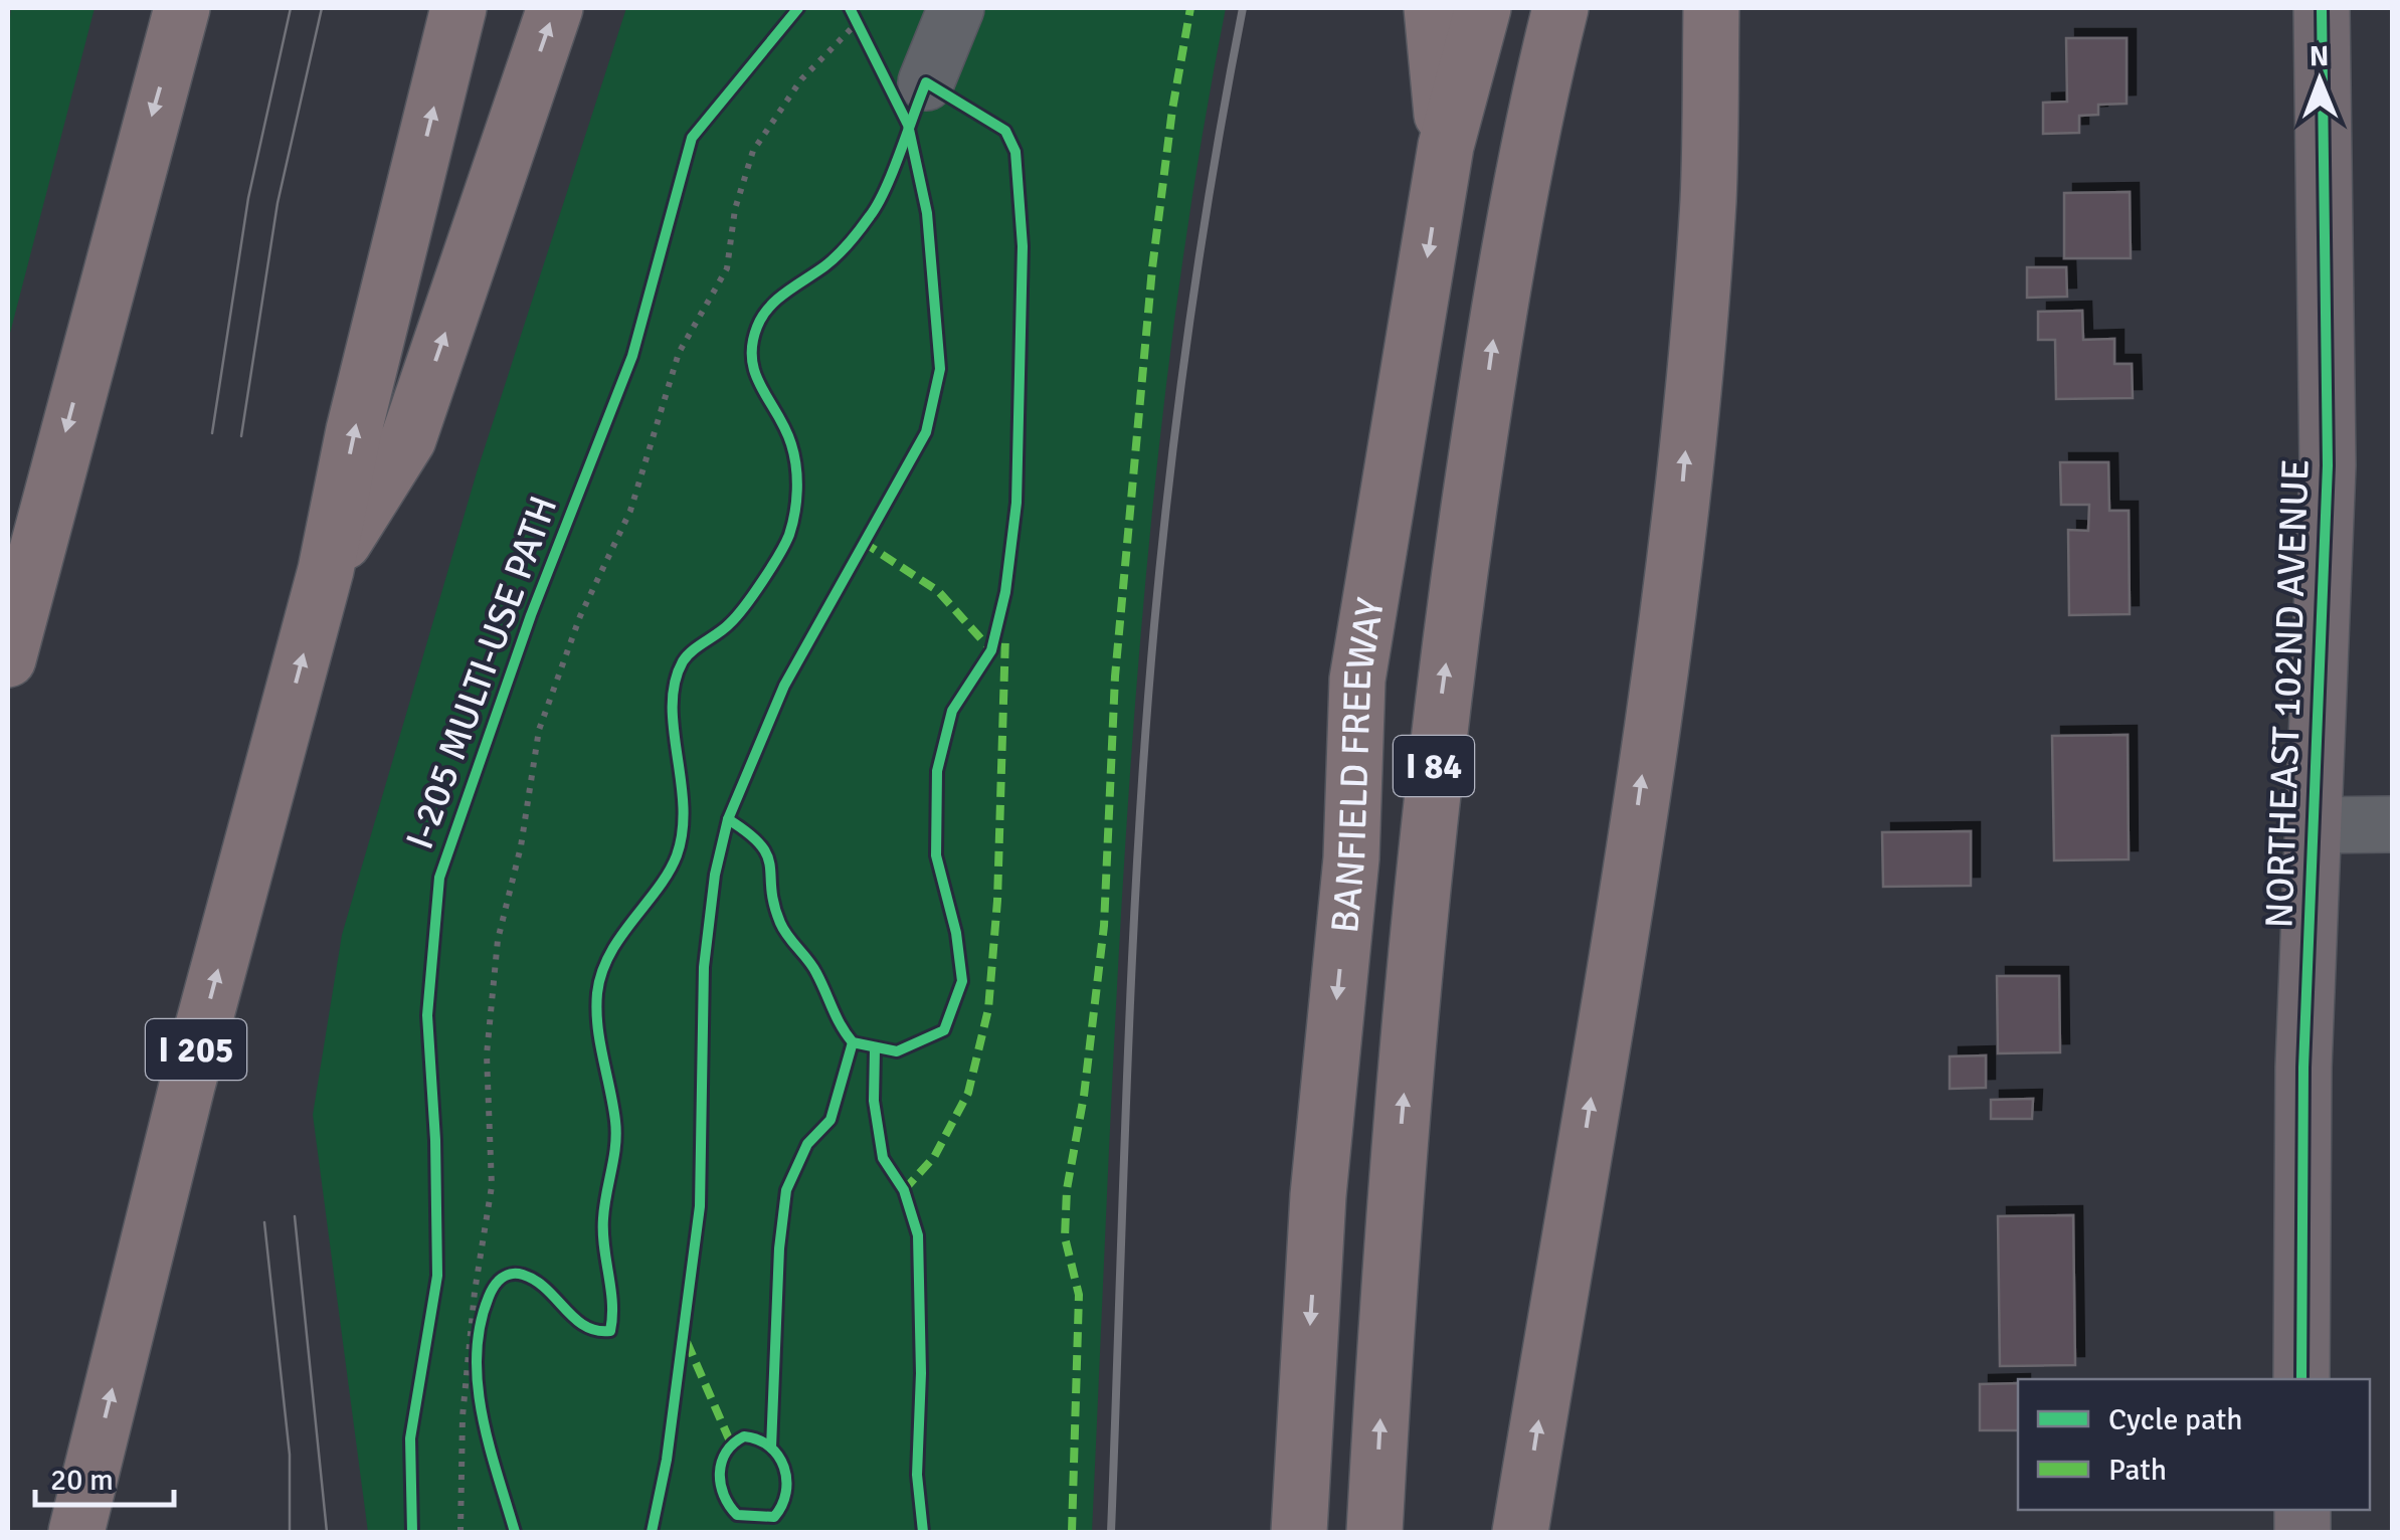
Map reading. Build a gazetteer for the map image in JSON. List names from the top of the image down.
{
  "streets": {
    "highway": ["BANFIELD FREEWAY", "I 84", "I 205"],
    "main road": ["NORTHEAST 102ND AVENUE"],
    "cycle path": ["I-205 MULTI-USE PATH"]
  },
  "legend": ["Cycle path", "Path"],
  "scale_bar": "20 m",
  "north": "top"
}
